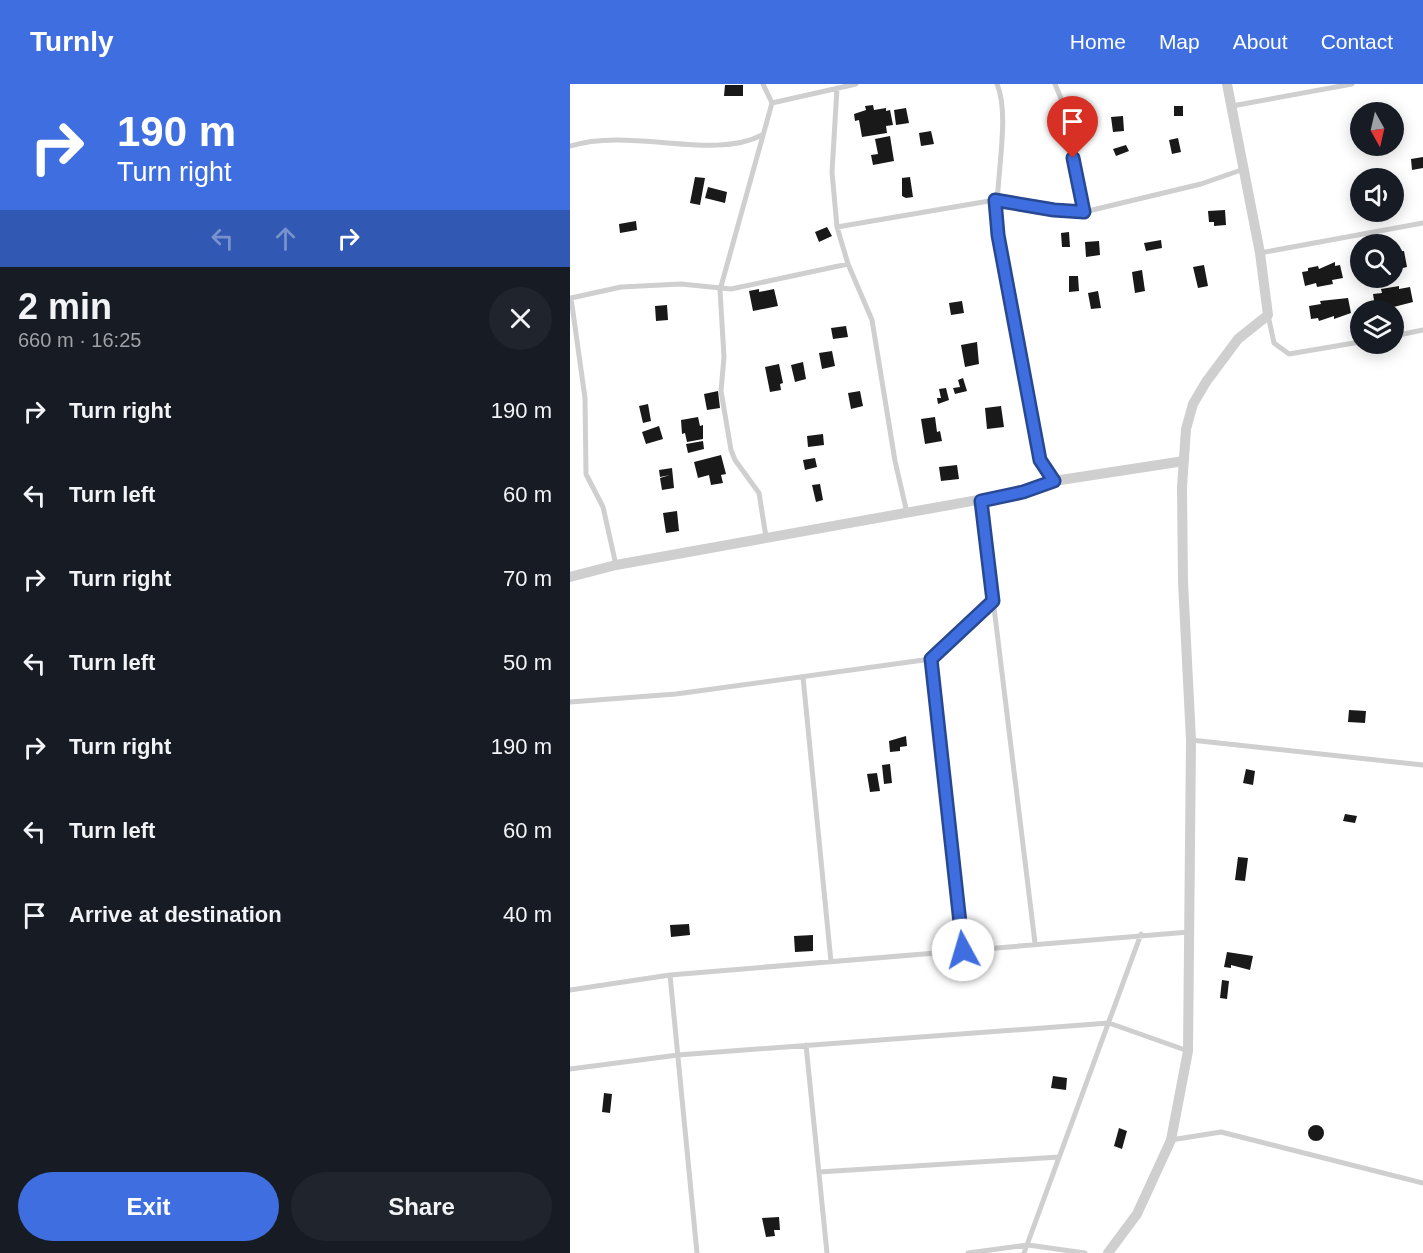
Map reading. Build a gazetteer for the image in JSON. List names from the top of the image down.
{
  "north": "bottom",
  "page": {
    "header": "Turnly",
    "nav": [
      "Home",
      "Map",
      "About",
      "Contact"
    ],
    "turn": ["190 m", "Turn right"],
    "heading": ["2 min", "660 m · 16:25"],
    "list": [
      {
        "name": "Turn right",
        "value": "190 m"
      },
      {
        "name": "Turn left",
        "value": "60 m"
      },
      {
        "name": "Turn right",
        "value": "70 m"
      },
      {
        "name": "Turn left",
        "value": "50 m"
      },
      {
        "name": "Turn right",
        "value": "190 m"
      },
      {
        "name": "Turn left",
        "value": "60 m"
      },
      {
        "name": "Arrive at destination",
        "value": "40 m"
      }
    ],
    "buttons": ["Exit", "Share"]
  }
}
